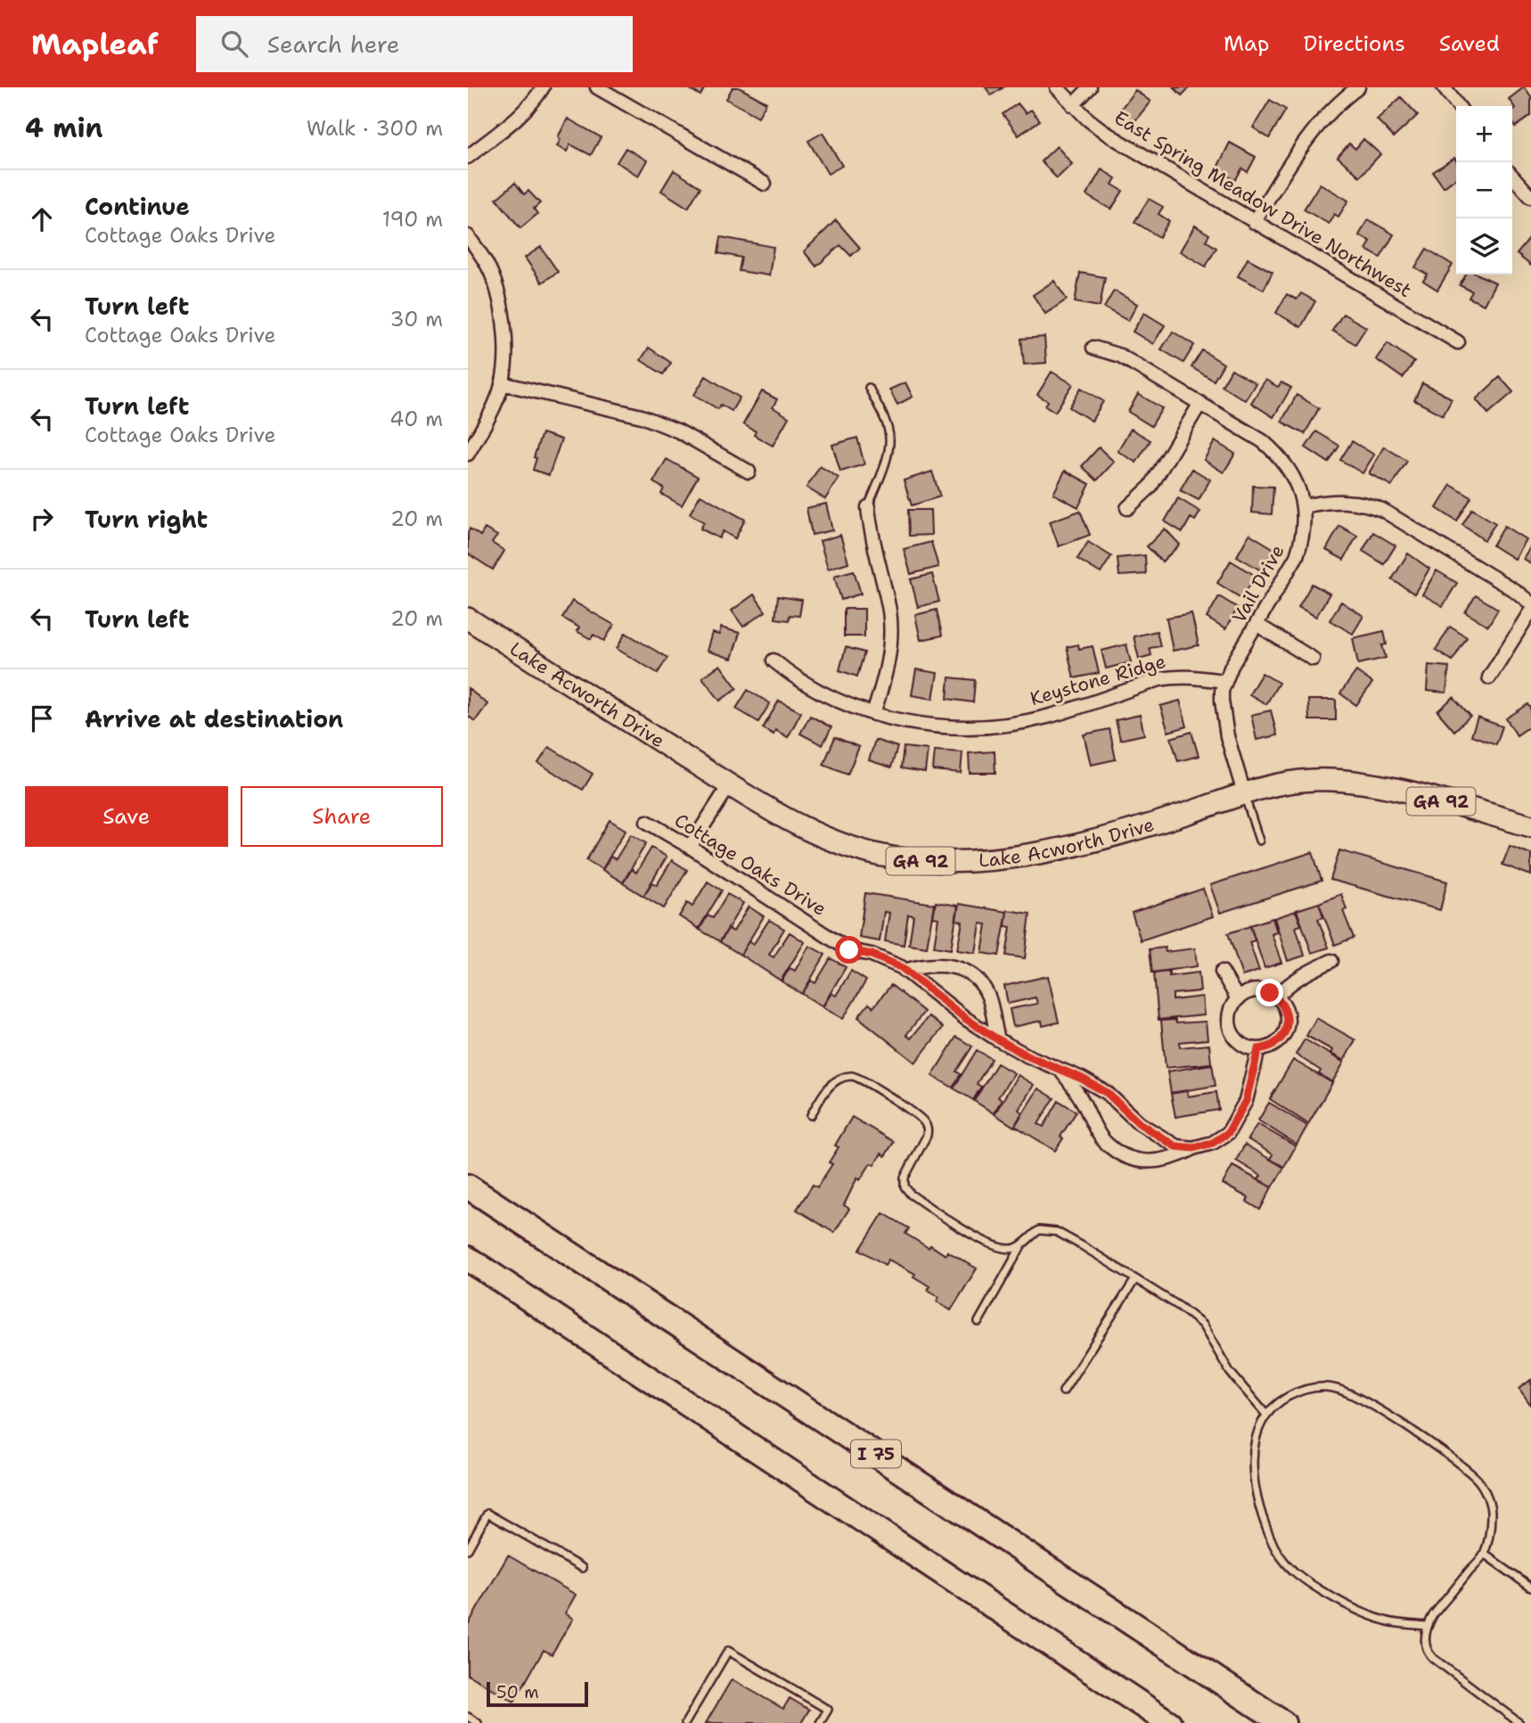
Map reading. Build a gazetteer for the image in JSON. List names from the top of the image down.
{
  "streets": {
    "highway": ["I 75"],
    "main road": ["Lake Acworth Drive", "GA 92"],
    "street": [
      "East Spring Meadow Drive Northwest",
      "Vail Drive",
      "Keystone Ridge",
      "Cottage Oaks Drive"
    ]
  },
  "crossings": [
    ["Vail Drive", "Keystone Ridge"],
    ["Vail Drive", "Lake Acworth Drive"]
  ],
  "scale_bar": "50 m",
  "page": {
    "header": "Mapleaf",
    "search": "Search here",
    "nav": ["Map", "Directions", "Saved"],
    "heading": ["4 min", "Walk · 300 m"],
    "map_buttons": ["+", "−"],
    "list": [
      ["Continue", "Cottage Oaks Drive", "190 m"],
      ["Turn left", "Cottage Oaks Drive", "30 m"],
      ["Turn left", "Cottage Oaks Drive", "40 m"],
      ["Turn right", "20 m"],
      ["Turn left", "20 m"],
      "Arrive at destination"
    ],
    "buttons": ["Save", "Share"],
    "scale": "50 m"
  }
}
